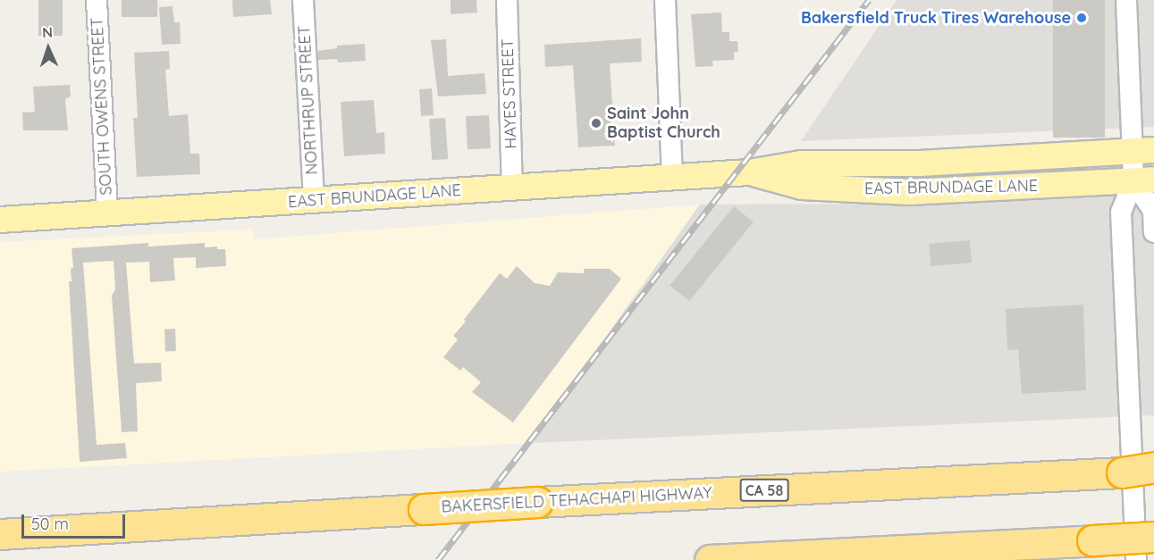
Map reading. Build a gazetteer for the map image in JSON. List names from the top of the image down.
{
  "streets": {
    "highway": ["CA 58", "BAKERSFIELD TEHACHAPI HIGHWAY"],
    "main road": ["EAST BRUNDAGE LANE"],
    "street": ["HAYES STREET", "NORTHRUP STREET", "SOUTH OWENS STREET"]
  },
  "crossings": [
    ["HAYES STREET", "EAST BRUNDAGE LANE"],
    ["NORTHRUP STREET", "EAST BRUNDAGE LANE"],
    ["SOUTH OWENS STREET", "EAST BRUNDAGE LANE"]
  ],
  "places": ["Bakersfield Truck Tires Warehouse", "Saint John Baptist Church"],
  "scale_bar": "50 m",
  "north": "top"
}
